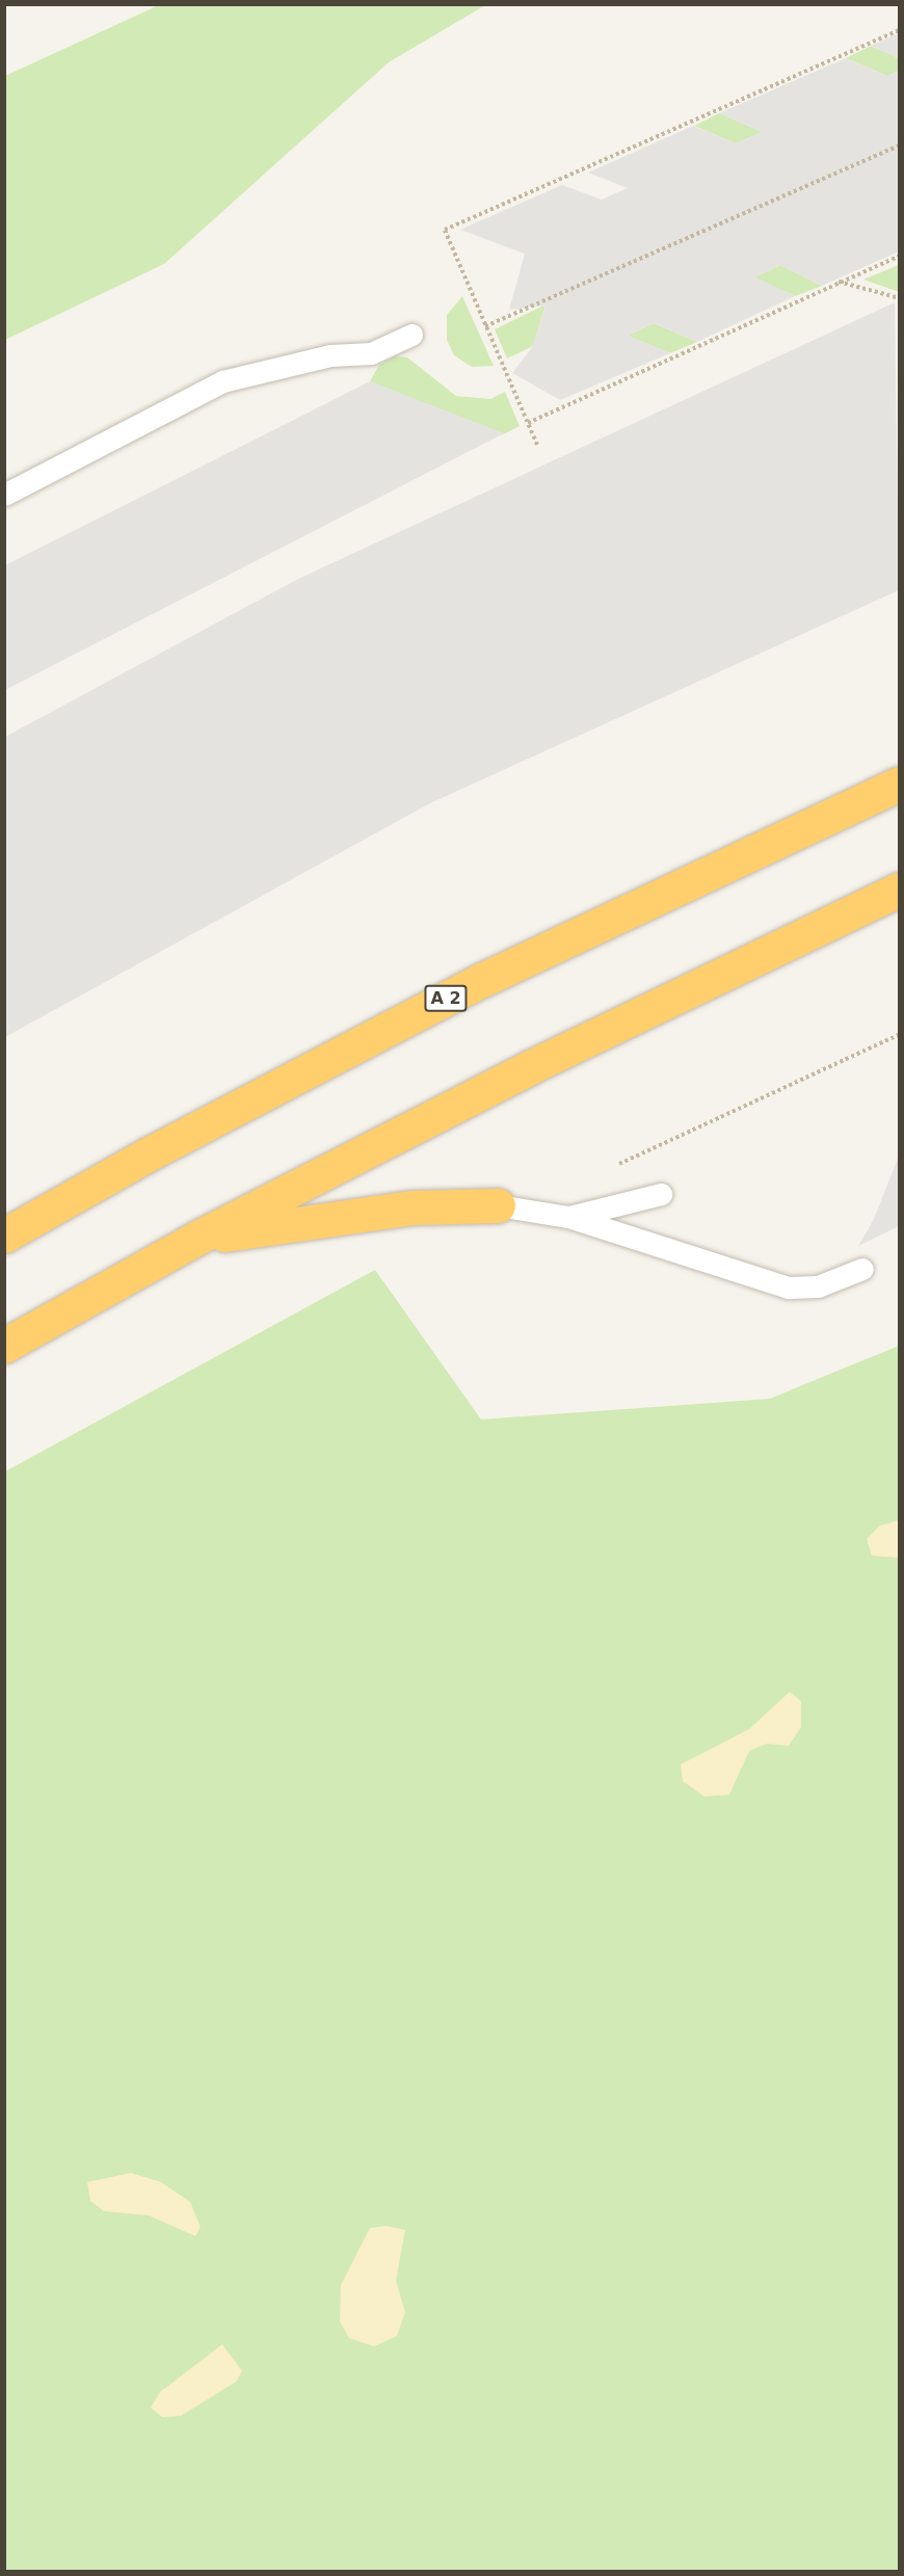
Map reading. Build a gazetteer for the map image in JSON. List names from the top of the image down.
{
  "streets": {
    "highway": ["A 2"]
  }
}
